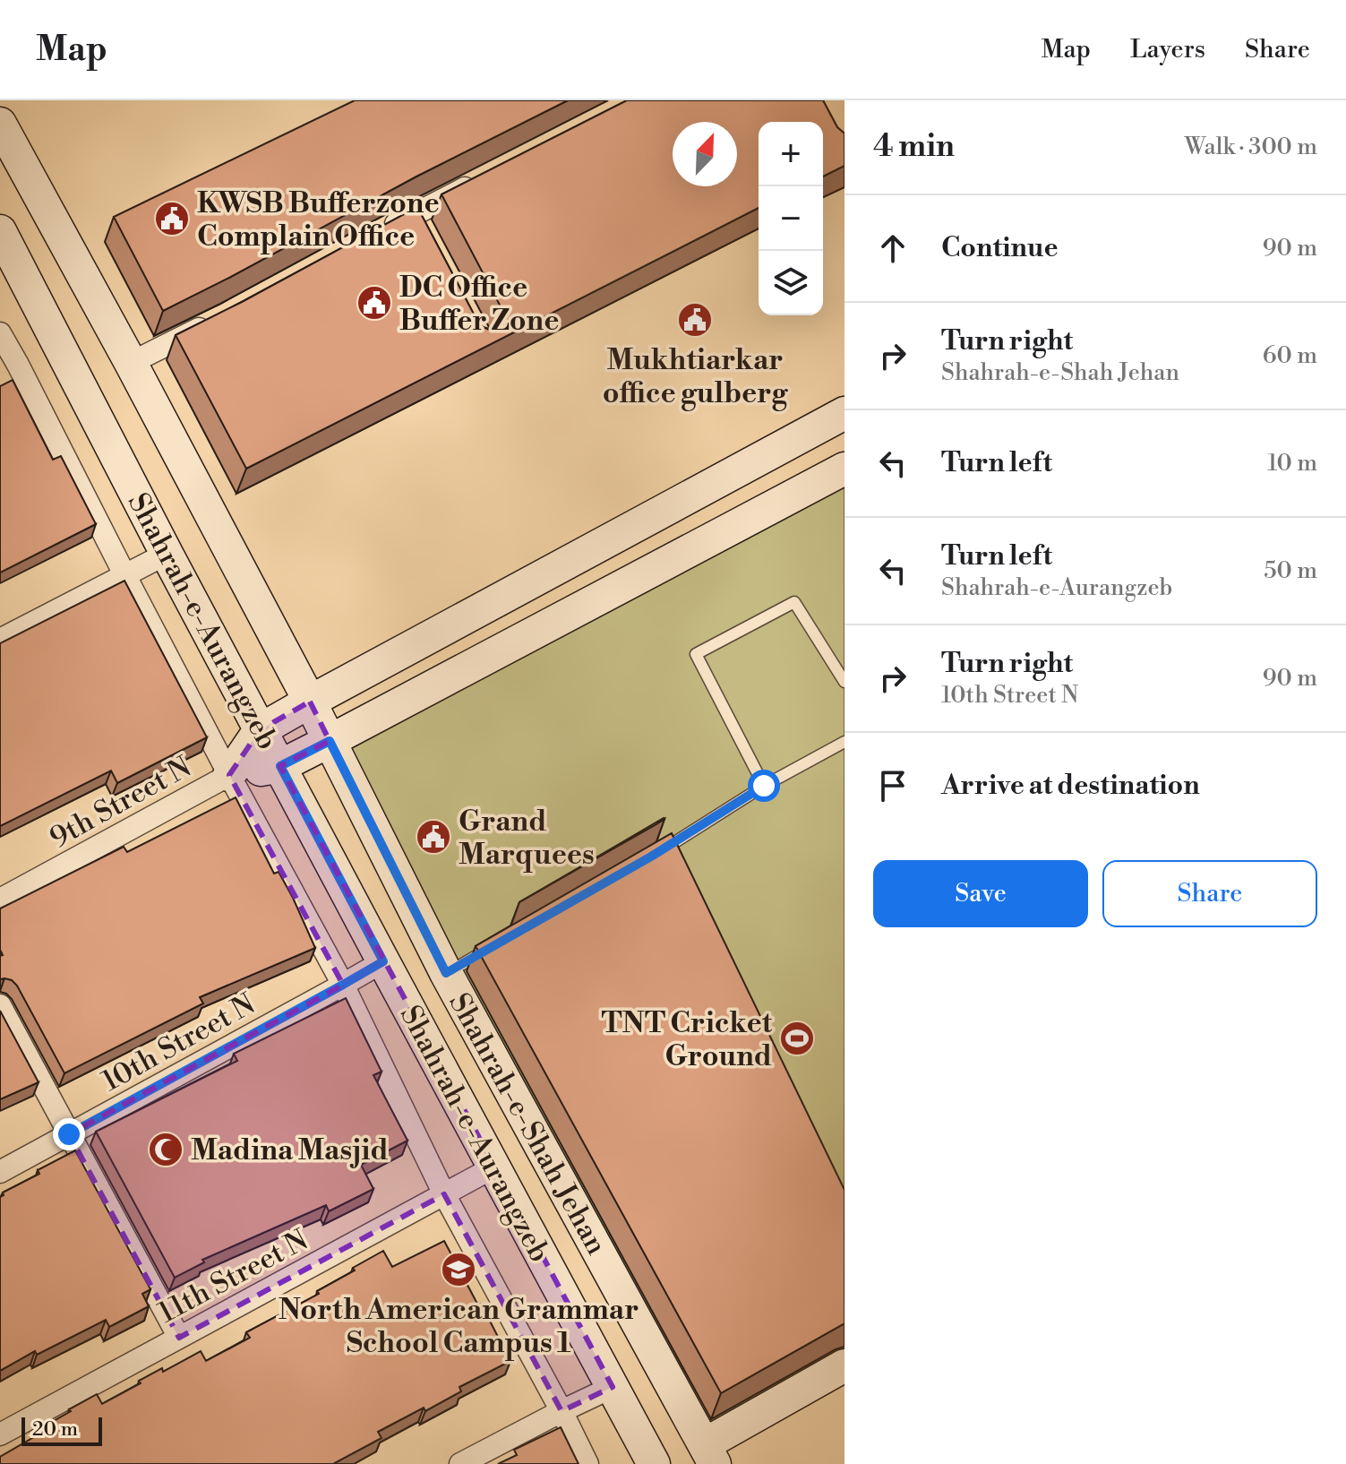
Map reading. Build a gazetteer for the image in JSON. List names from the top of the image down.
{
  "streets": {
    "main road": ["Shahrah-e-Aurangzeb", "Shahrah-e-Shah Jehan"],
    "street": ["9th Street N", "10th Street N", "11th Street N"]
  },
  "crossings": [
    ["Shahrah-e-Aurangzeb", "10th Street N"],
    ["Shahrah-e-Aurangzeb", "Shahrah-e-Shah Jehan"],
    ["Shahrah-e-Aurangzeb", "11th Street N"]
  ],
  "places": {
    "public building": [
      "KWSB Bufferzone Complain Office",
      "DC Office Buffer Zone",
      "Mukhtiarkar office gulberg",
      "Grand Marquees"
    ],
    "sports": ["TNT Cricket Ground"],
    "mosque": ["Madina Masjid"],
    "school or university": ["North American Grammar School Campus 1"]
  },
  "scale_bar": "20 m",
  "north": "top right",
  "page": {
    "header": "Map",
    "nav": ["Map", "Layers", "Share"],
    "heading": ["4 min", "Walk · 300 m"],
    "map_buttons": ["+", "−"],
    "list": [
      ["Continue", "90 m"],
      ["Turn right", "Shahrah-e-Shah Jehan", "60 m"],
      ["Turn left", "10 m"],
      ["Turn left", "Shahrah-e-Aurangzeb", "50 m"],
      ["Turn right", "10th Street N", "90 m"],
      "Arrive at destination"
    ],
    "buttons": ["Save", "Share"],
    "scale": "20 m"
  }
}
